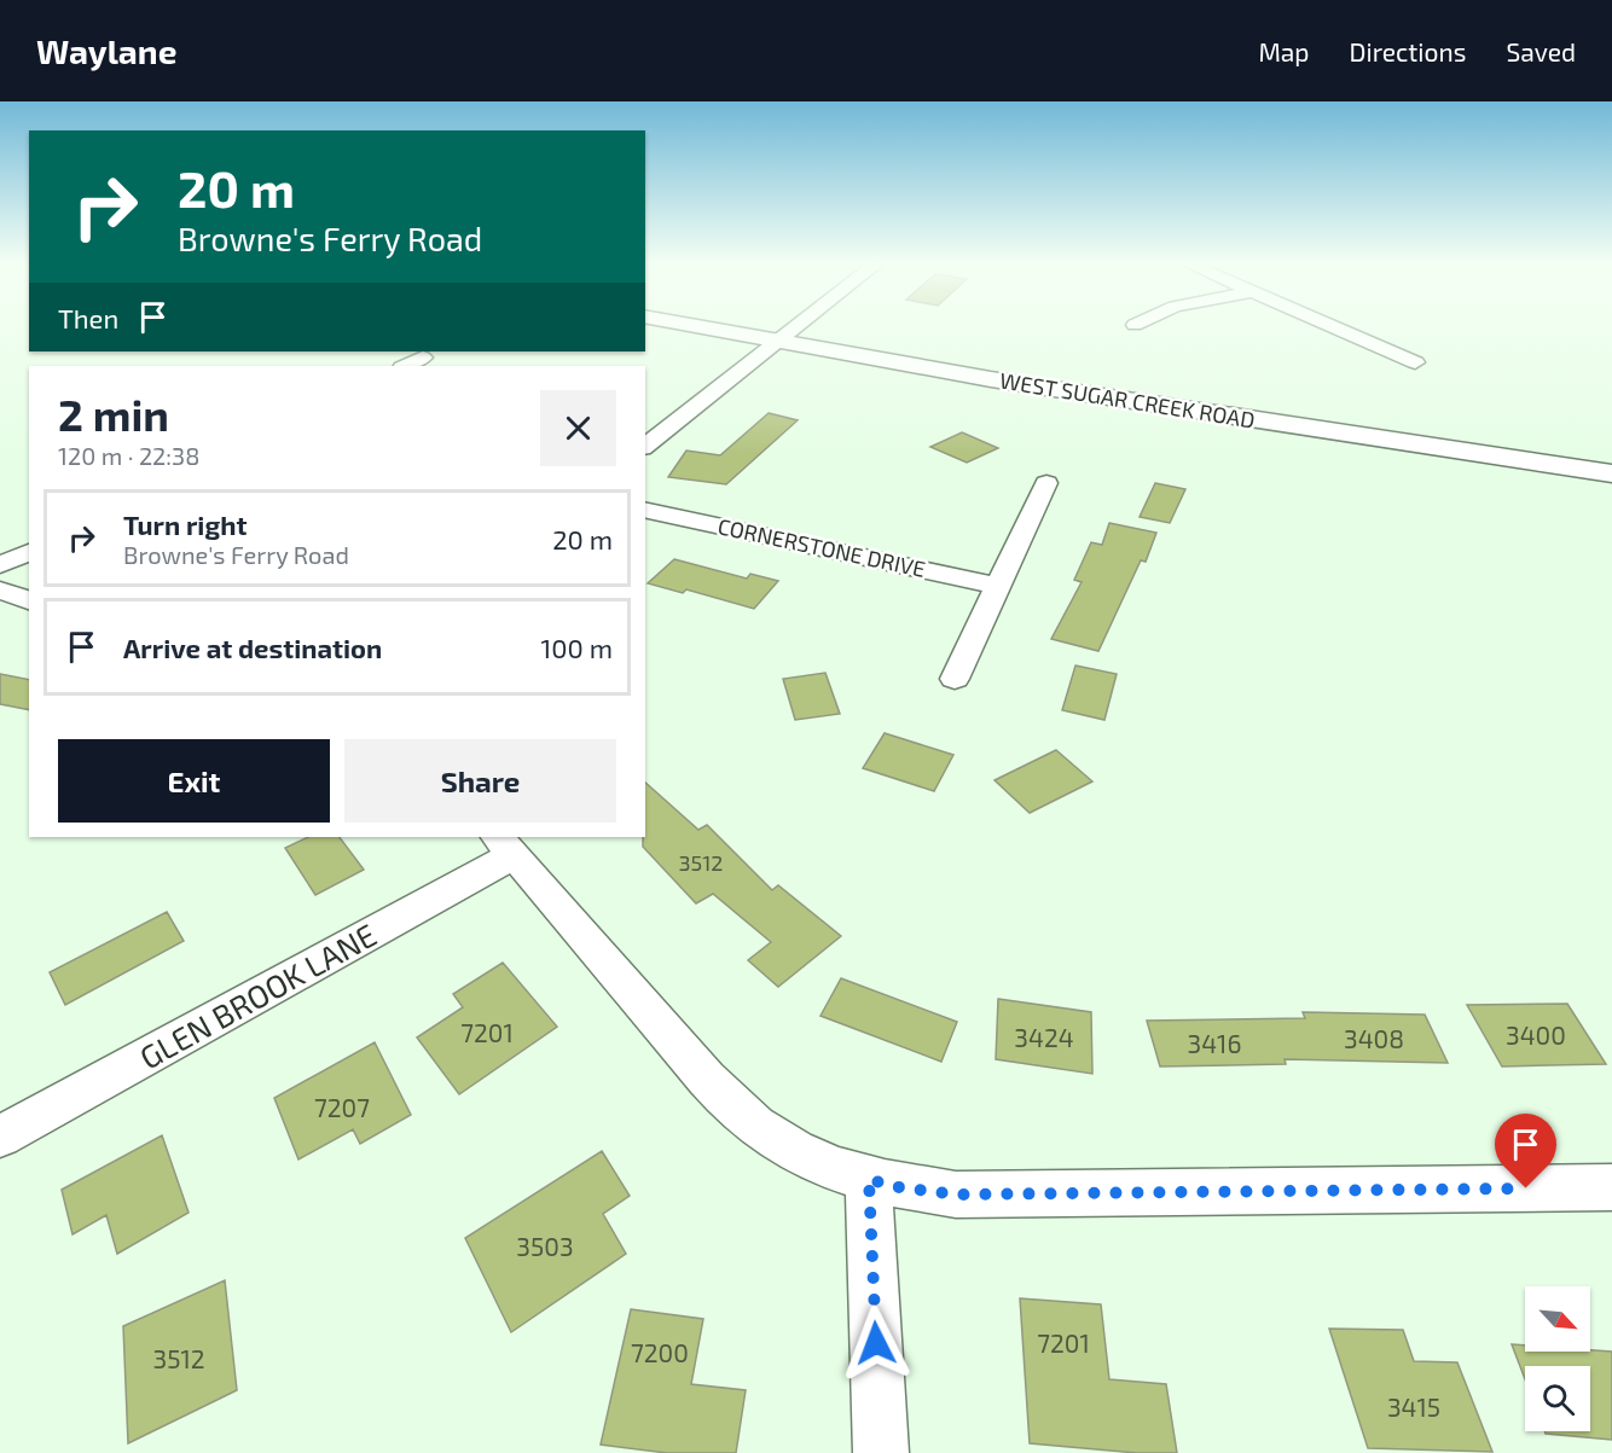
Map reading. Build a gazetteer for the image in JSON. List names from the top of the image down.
{
  "streets": {
    "main road": ["WEST SUGAR CREEK ROAD"],
    "street": ["CORNERSTONE DRIVE", "GLEN BROOK LANE"]
  },
  "house_numbers": [
    "3512",
    "7201",
    "3400",
    "3424",
    "3408",
    "3416",
    "7207",
    "3503",
    "7201",
    "7200",
    "3512",
    "3415"
  ],
  "north": "bottom right",
  "page": {
    "header": "Waylane",
    "nav": ["Map", "Directions", "Saved"],
    "turn": ["20 m", "Browne's Ferry Road"],
    "then": "Then",
    "heading": ["2 min", "120 m · 22:38"],
    "list": [
      {
        "name": "Turn right",
        "note": "Browne's Ferry Road",
        "value": "20 m"
      },
      {
        "name": "Arrive at destination",
        "value": "100 m"
      }
    ],
    "buttons": ["Exit", "Share"]
  }
}
